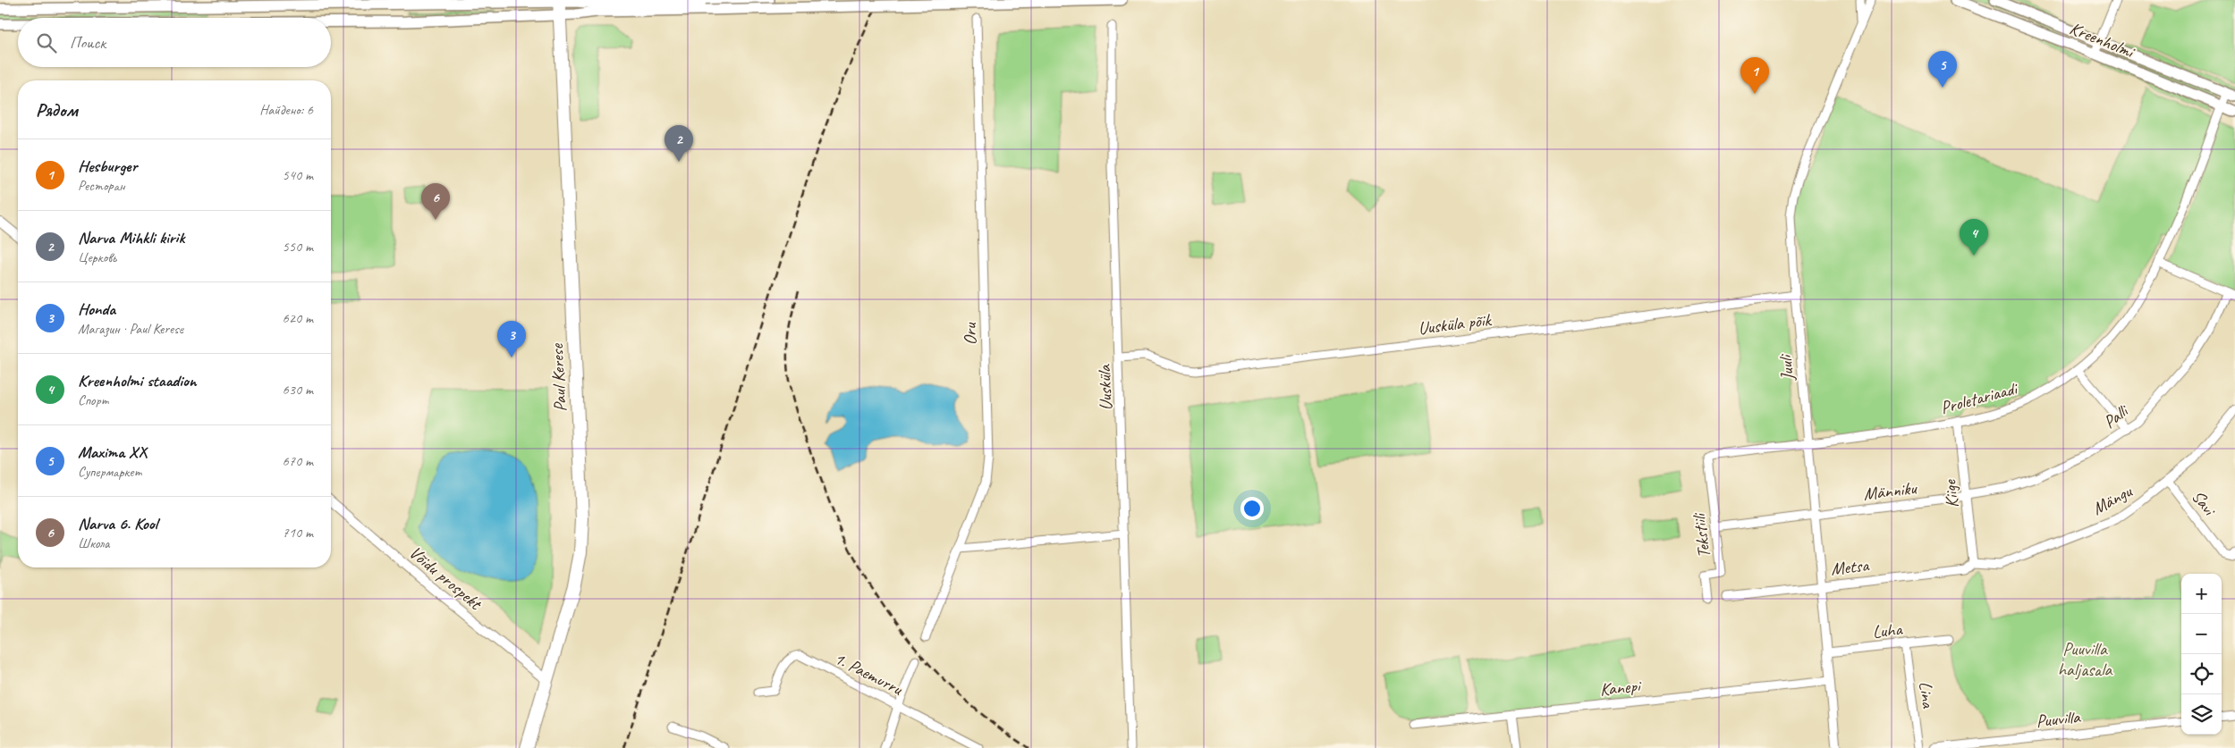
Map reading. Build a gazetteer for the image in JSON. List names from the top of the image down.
{
  "streets": {
    "highway": ["Paul Kerese"],
    "main road": ["Kreenholmi"],
    "street": [
      "Uusküla põik",
      "Oru",
      "Juuli",
      "Uusküla",
      "Proletariaadi",
      "Palli",
      "Männiku",
      "Kiige",
      "Mängu",
      "Savi",
      "Tekstiili",
      "Metsa",
      "Võidu prospekt",
      "Luha",
      "1. Paemurru",
      "Kanepi",
      "Lina",
      "Puuvilla"
    ]
  },
  "crossings": [
    ["Kreenholmi", "Proletariaadi"],
    ["Uusküla põik", "Juuli"],
    ["Uusküla põik", "Uusküla"],
    ["Juuli", "Proletariaadi"],
    ["Juuli", "Männiku"],
    ["Juuli", "Metsa"],
    ["Juuli", "Luha"],
    ["Juuli", "Kanepi"],
    ["Paul Kerese", "Võidu prospekt"],
    ["Proletariaadi", "Kiige"],
    ["Proletariaadi", "Tekstiili"],
    ["Palli", "Männiku"],
    ["Palli", "Kiige"],
    ["Männiku", "Kiige"],
    ["Männiku", "Tekstiili"],
    ["Kiige", "Mängu"],
    ["Kiige", "Metsa"],
    ["Mängu", "Savi"],
    ["Mängu", "Metsa"],
    ["Luha", "Lina"]
  ],
  "parks": ["Puuvilla haljasala"],
  "page": {
    "search": "Поиск",
    "pins": [
      "5",
      "1",
      "2",
      "6",
      "4",
      "3"
    ],
    "heading": ["Рядом", "Найдено: 6"],
    "list": [
      {
        "mark": "1",
        "name": "Hesburger",
        "note": "Ресторан",
        "value": "540 m"
      },
      {
        "mark": "2",
        "name": "Narva Mihkli kirik",
        "note": "Церковь",
        "value": "550 m"
      },
      {
        "mark": "3",
        "name": "Honda",
        "note": "Магазин · Paul Kerese",
        "value": "620 m"
      },
      {
        "mark": "4",
        "name": "Kreenholmi staadion",
        "note": "Спорт",
        "value": "630 m"
      },
      {
        "mark": "5",
        "name": "Maxima XX",
        "note": "Супермаркет",
        "value": "670 m"
      },
      {
        "mark": "6",
        "name": "Narva 6. Kool",
        "note": "Школа",
        "value": "710 m"
      }
    ],
    "map_buttons": ["+", "−"]
  }
}
